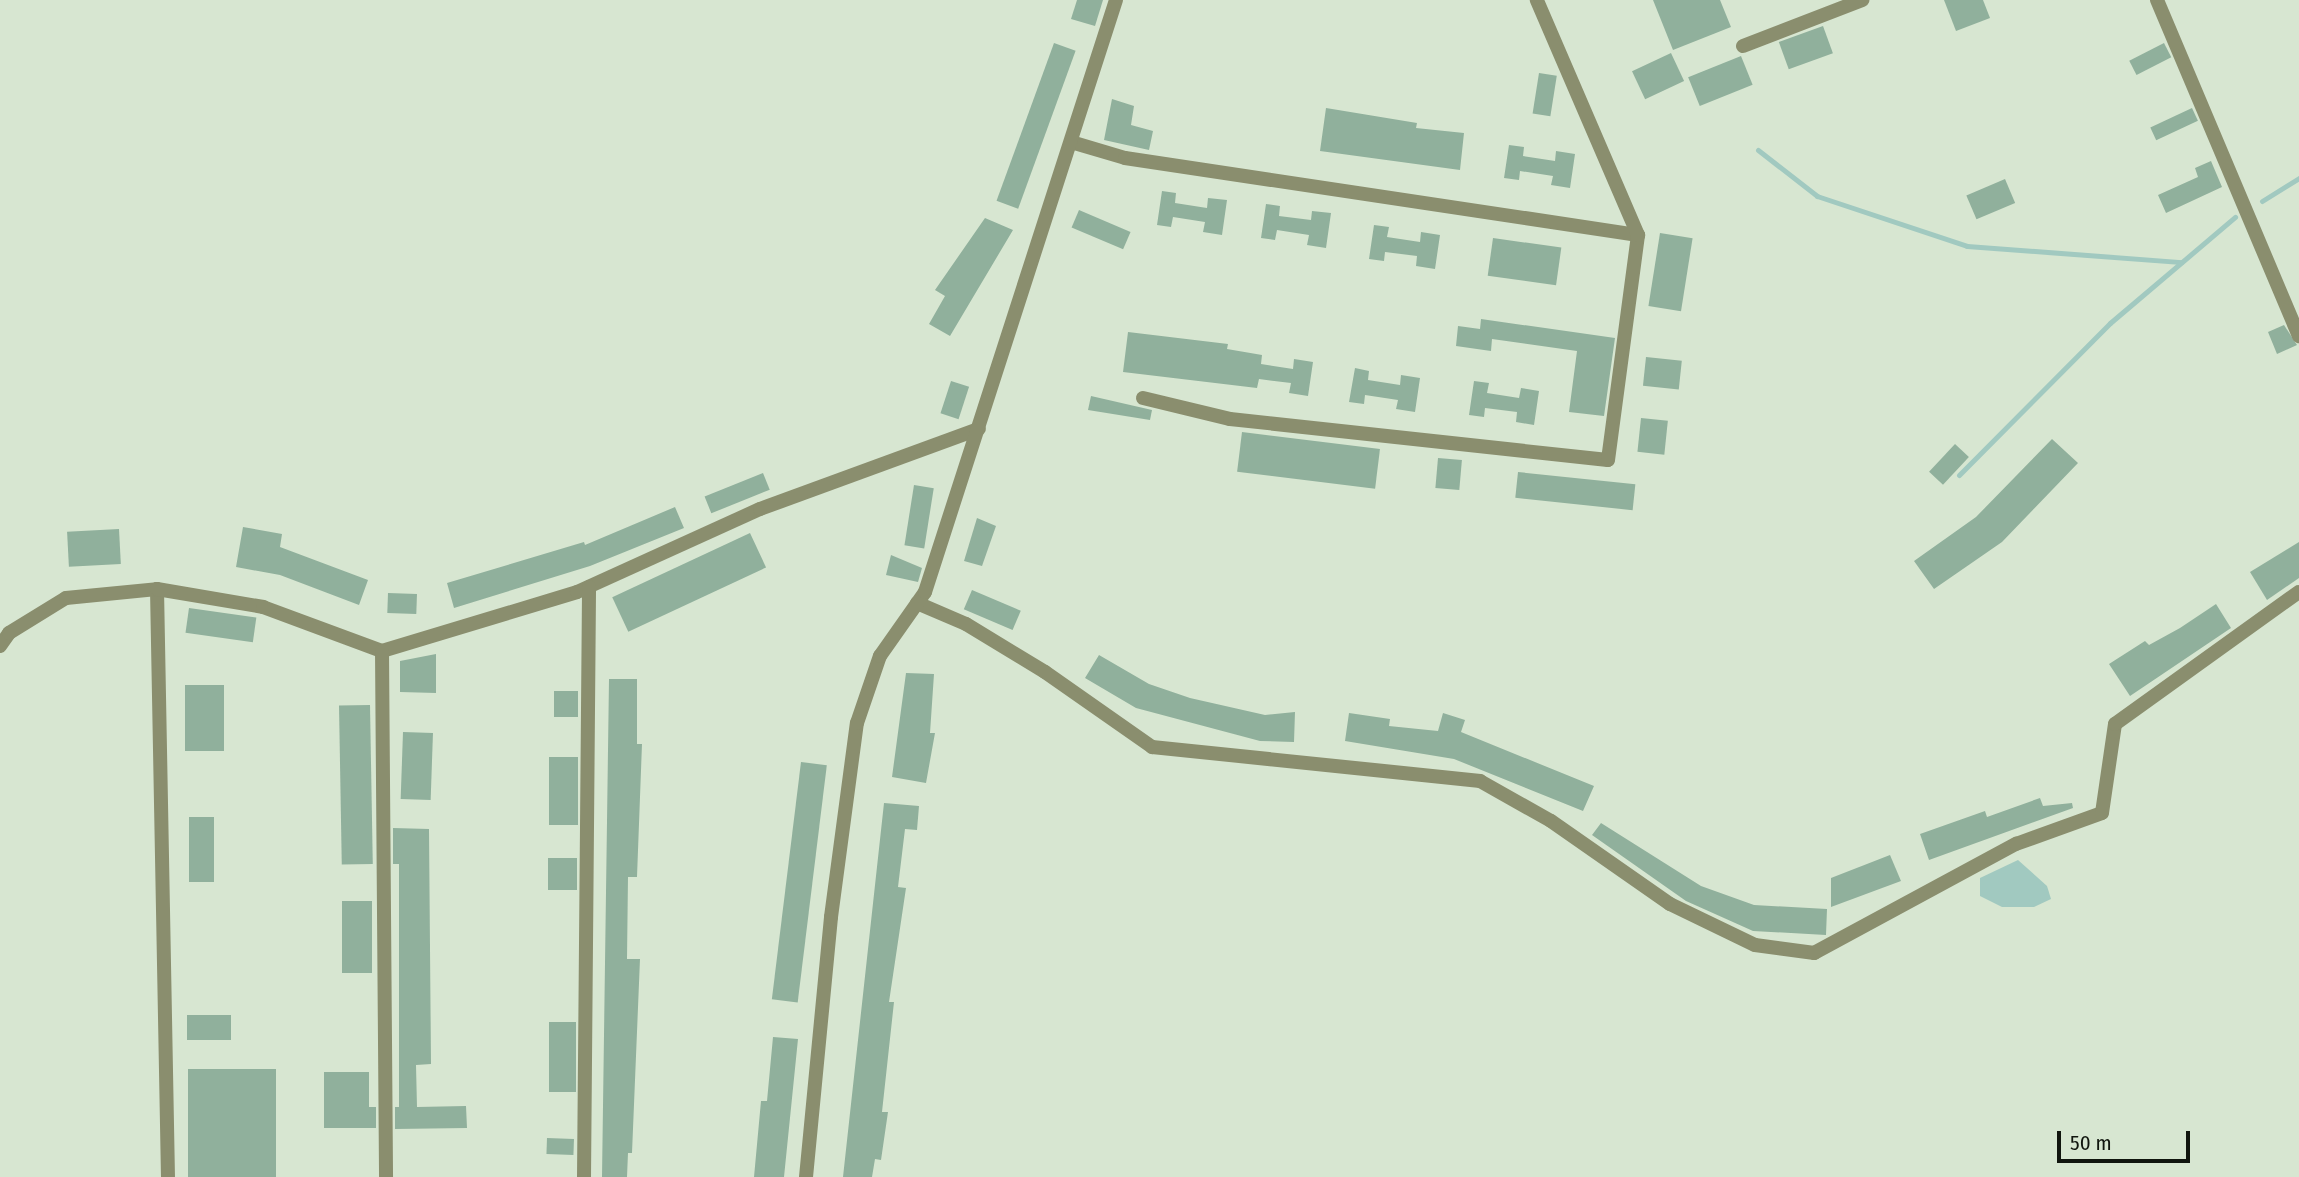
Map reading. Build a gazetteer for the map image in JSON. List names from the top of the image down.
{
  "scale_bar": "50 m"
}
